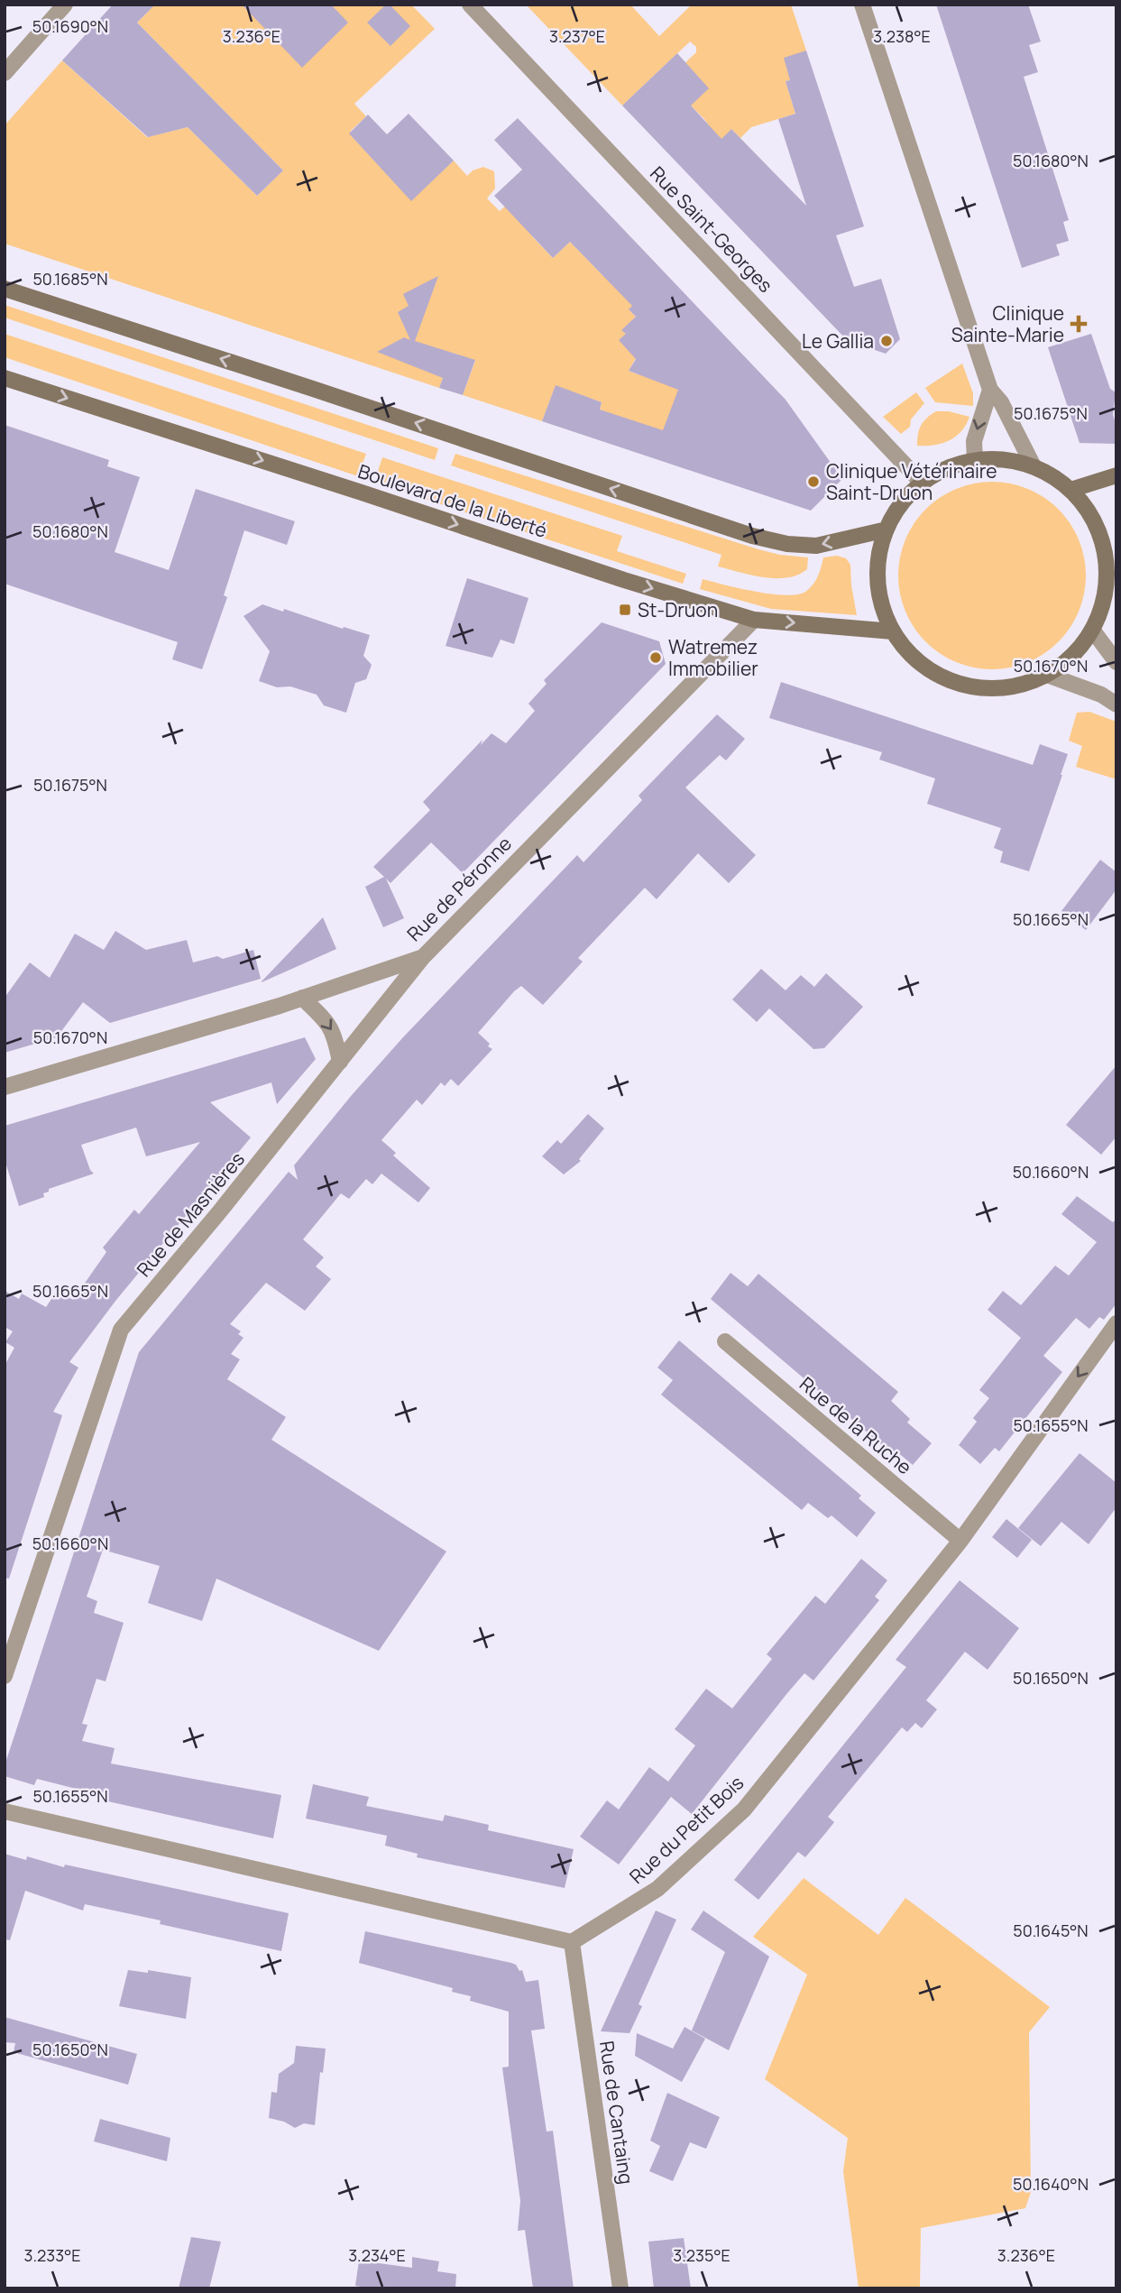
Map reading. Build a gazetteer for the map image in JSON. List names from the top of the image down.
{
  "streets": {
    "main road": ["Boulevard de la Liberté"],
    "street": [
      "Rue Saint-Georges",
      "Rue de Péronne",
      "Rue de Masnières",
      "Rue de la Ruche",
      "Rue du Petit Bois",
      "Rue de Cantaing"
    ]
  },
  "crossings": [
    ["Boulevard de la Liberté", "Rue de Péronne"],
    ["Rue de Péronne", "Rue de Masnières"],
    ["Rue de la Ruche", "Rue du Petit Bois"],
    ["Rue du Petit Bois", "Rue de Cantaing"]
  ],
  "places": {
    "health": ["Clinique Sainte-Marie"],
    "other": ["Le Gallia", "Clinique Vétérinaire Saint-Druon", "Watremez Immobilier"],
    "transit": ["St-Druon"]
  },
  "coordinates": [
    "50.1690°N",
    "3.237°E",
    "3.236°E",
    "3.238°E",
    "50.1680°N",
    "50.1685°N",
    "50.1675°N",
    "50.1670°N",
    "50.1665°N",
    "50.1660°N",
    "50.1655°N",
    "50.1650°N",
    "50.1645°N",
    "50.1640°N",
    "3.233°E",
    "3.234°E",
    "3.235°E"
  ]
}
